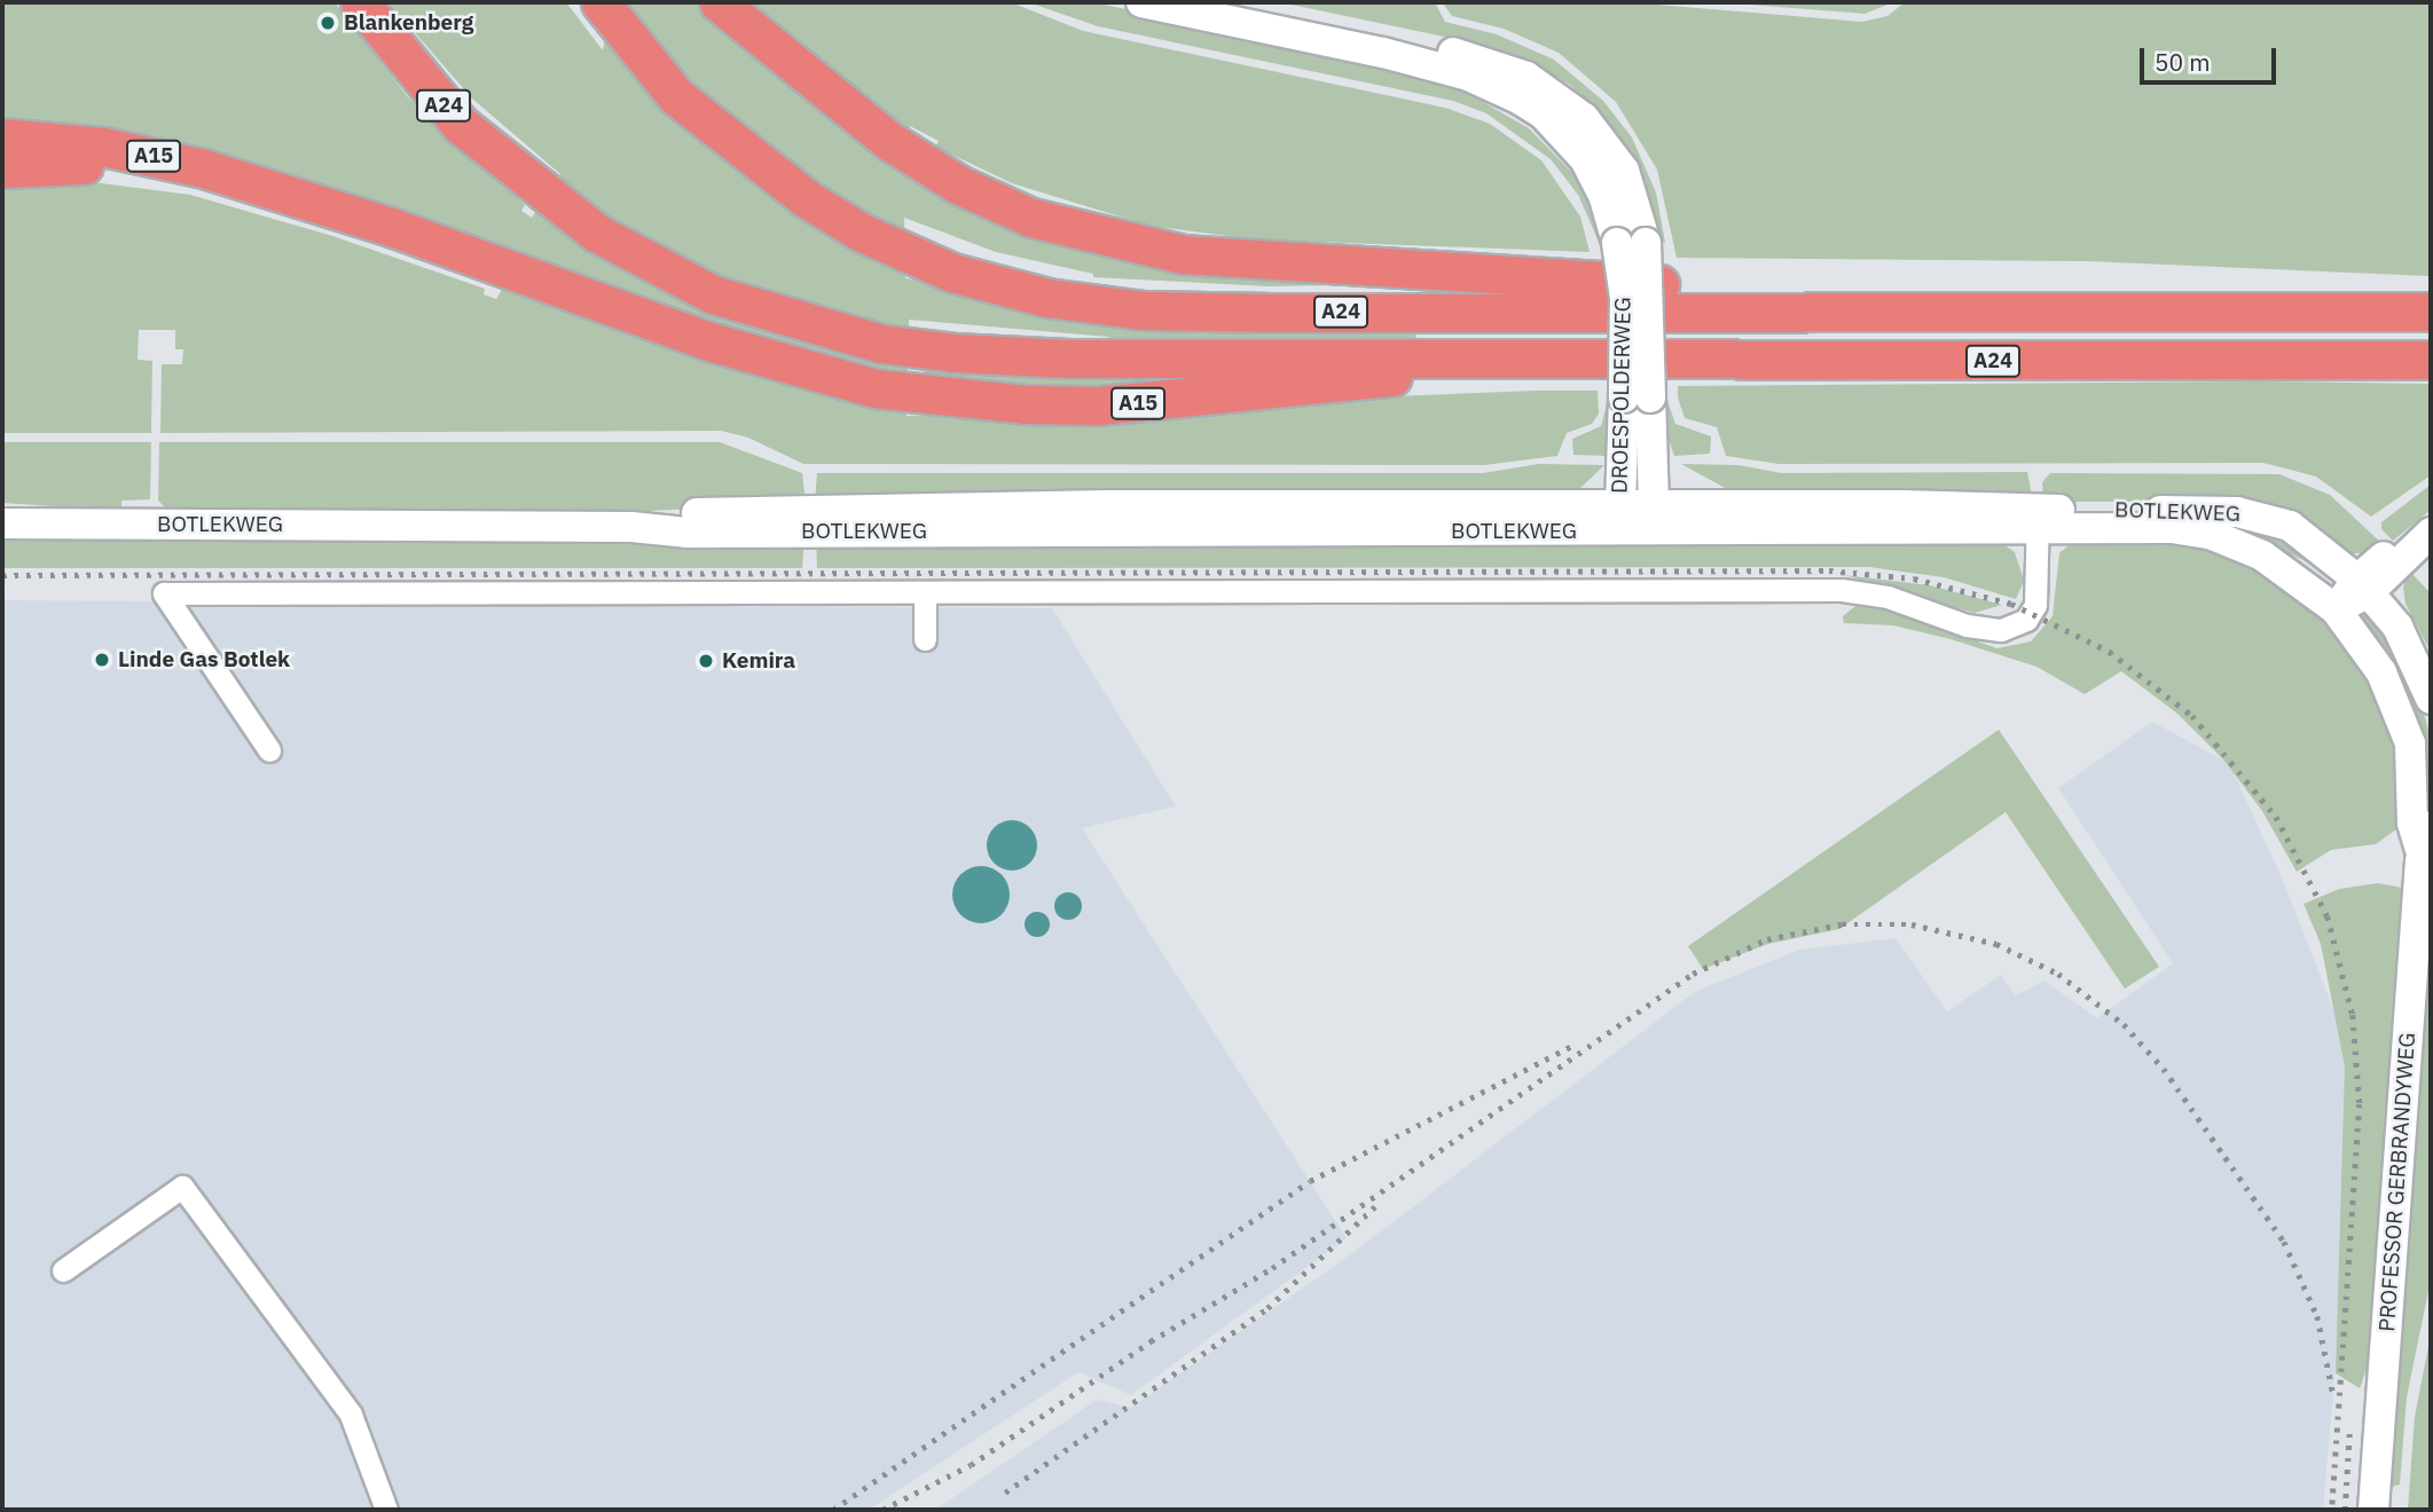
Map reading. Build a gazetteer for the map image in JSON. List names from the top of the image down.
{
  "streets": {
    "highway": ["A24", "A15"],
    "main road": ["DROESPOLDERWEG", "BOTLEKWEG", "PROFESSOR GERBRANDYWEG"]
  },
  "crossings": [
    ["A24", "A15"],
    ["DROESPOLDERWEG", "BOTLEKWEG"],
    ["BOTLEKWEG", "PROFESSOR GERBRANDYWEG"]
  ],
  "places": ["Blankenberg", "Linde Gas Botlek", "Kemira"],
  "scale_bar": "50 m"
}
